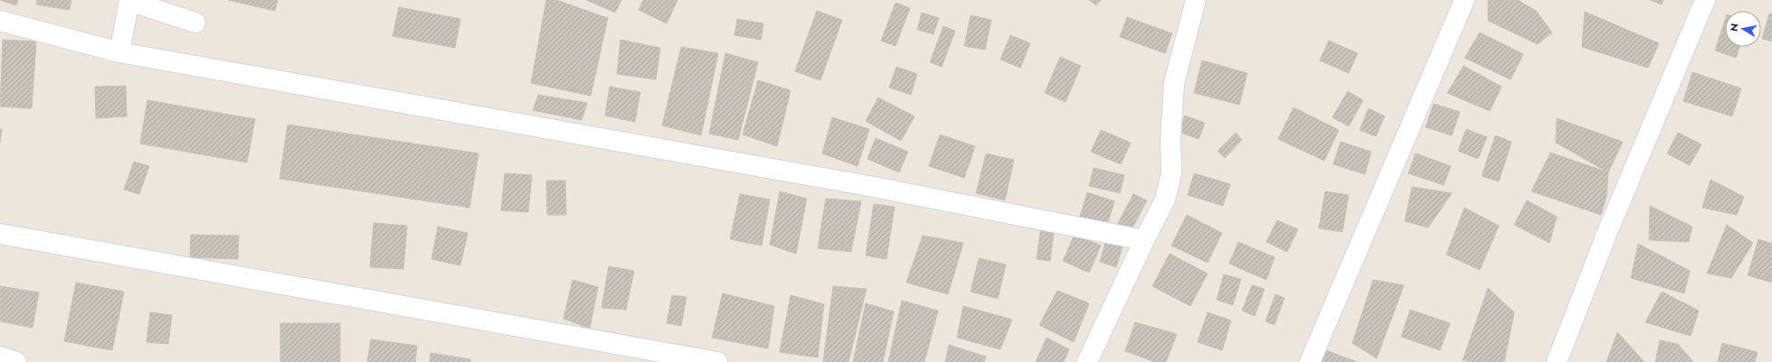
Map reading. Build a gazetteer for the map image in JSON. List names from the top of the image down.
{
  "north": "left"
}
